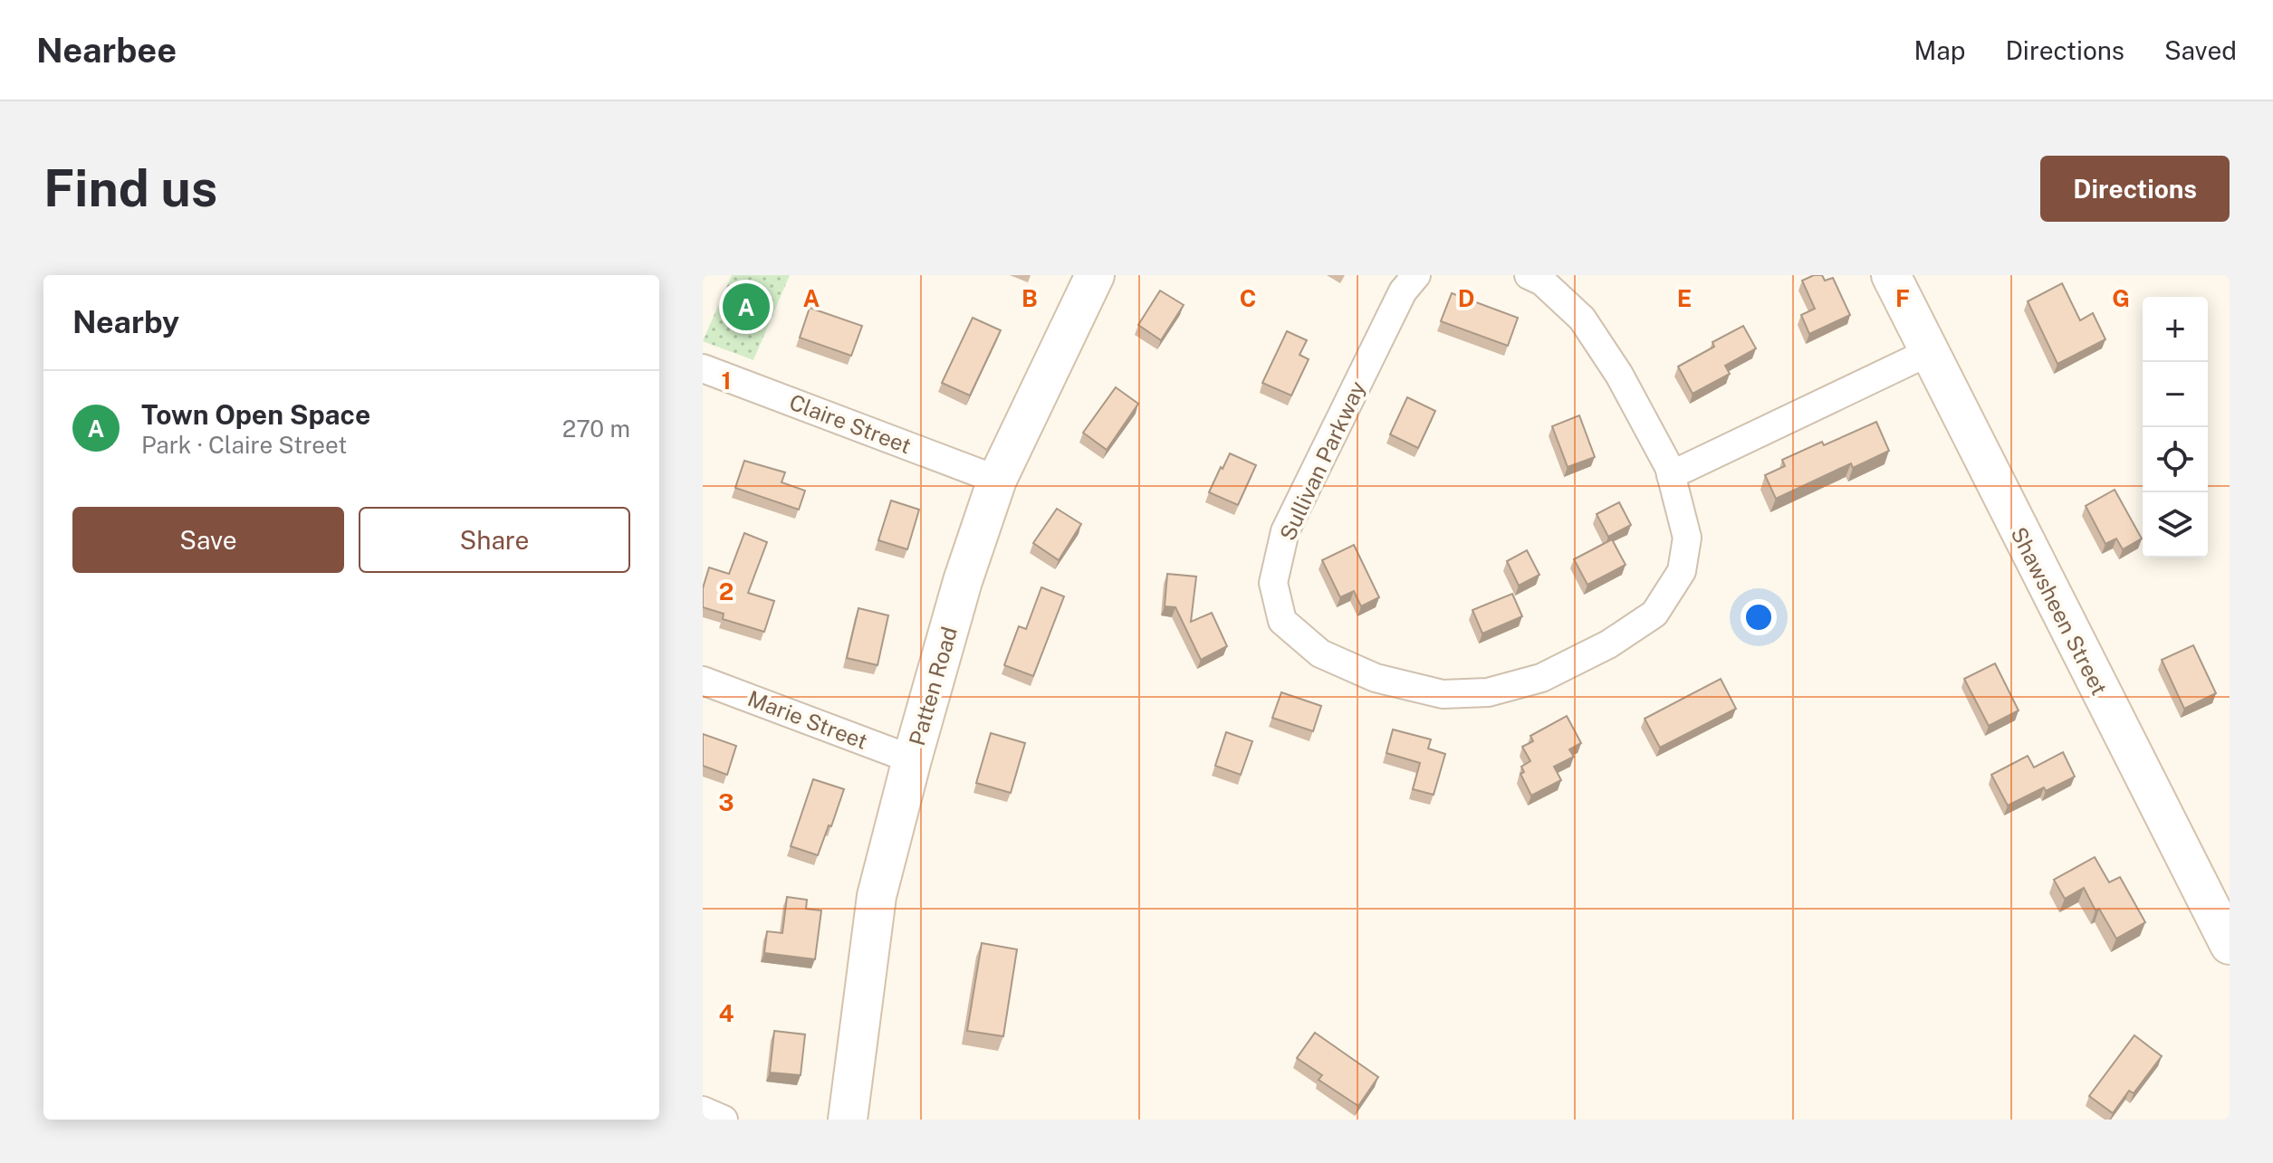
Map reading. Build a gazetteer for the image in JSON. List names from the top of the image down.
{
  "streets": {
    "street": [
      "Claire Street",
      "Sullivan Parkway",
      "Shawsheen Street",
      "Patten Road",
      "Marie Street"
    ]
  },
  "crossings": [
    ["Claire Street", "Patten Road"],
    ["Patten Road", "Marie Street"]
  ],
  "page": {
    "header": "Nearbee",
    "nav": ["Map", "Directions", "Saved"],
    "buttons": [
      "Directions",
      ["Save", "Share"]
    ],
    "title": "Find us",
    "heading": "Nearby",
    "pins": "A",
    "map_buttons": ["+", "−"],
    "list": [
      {
        "mark": "A",
        "name": "Town Open Space",
        "note": "Park · Claire Street",
        "value": "270 m"
      }
    ]
  },
  "grid": {
    "columns": [
      "A",
      "B",
      "C",
      "D",
      "E",
      "F",
      "G"
    ],
    "rows": [
      "1",
      "2",
      "3",
      "4"
    ]
  }
}
